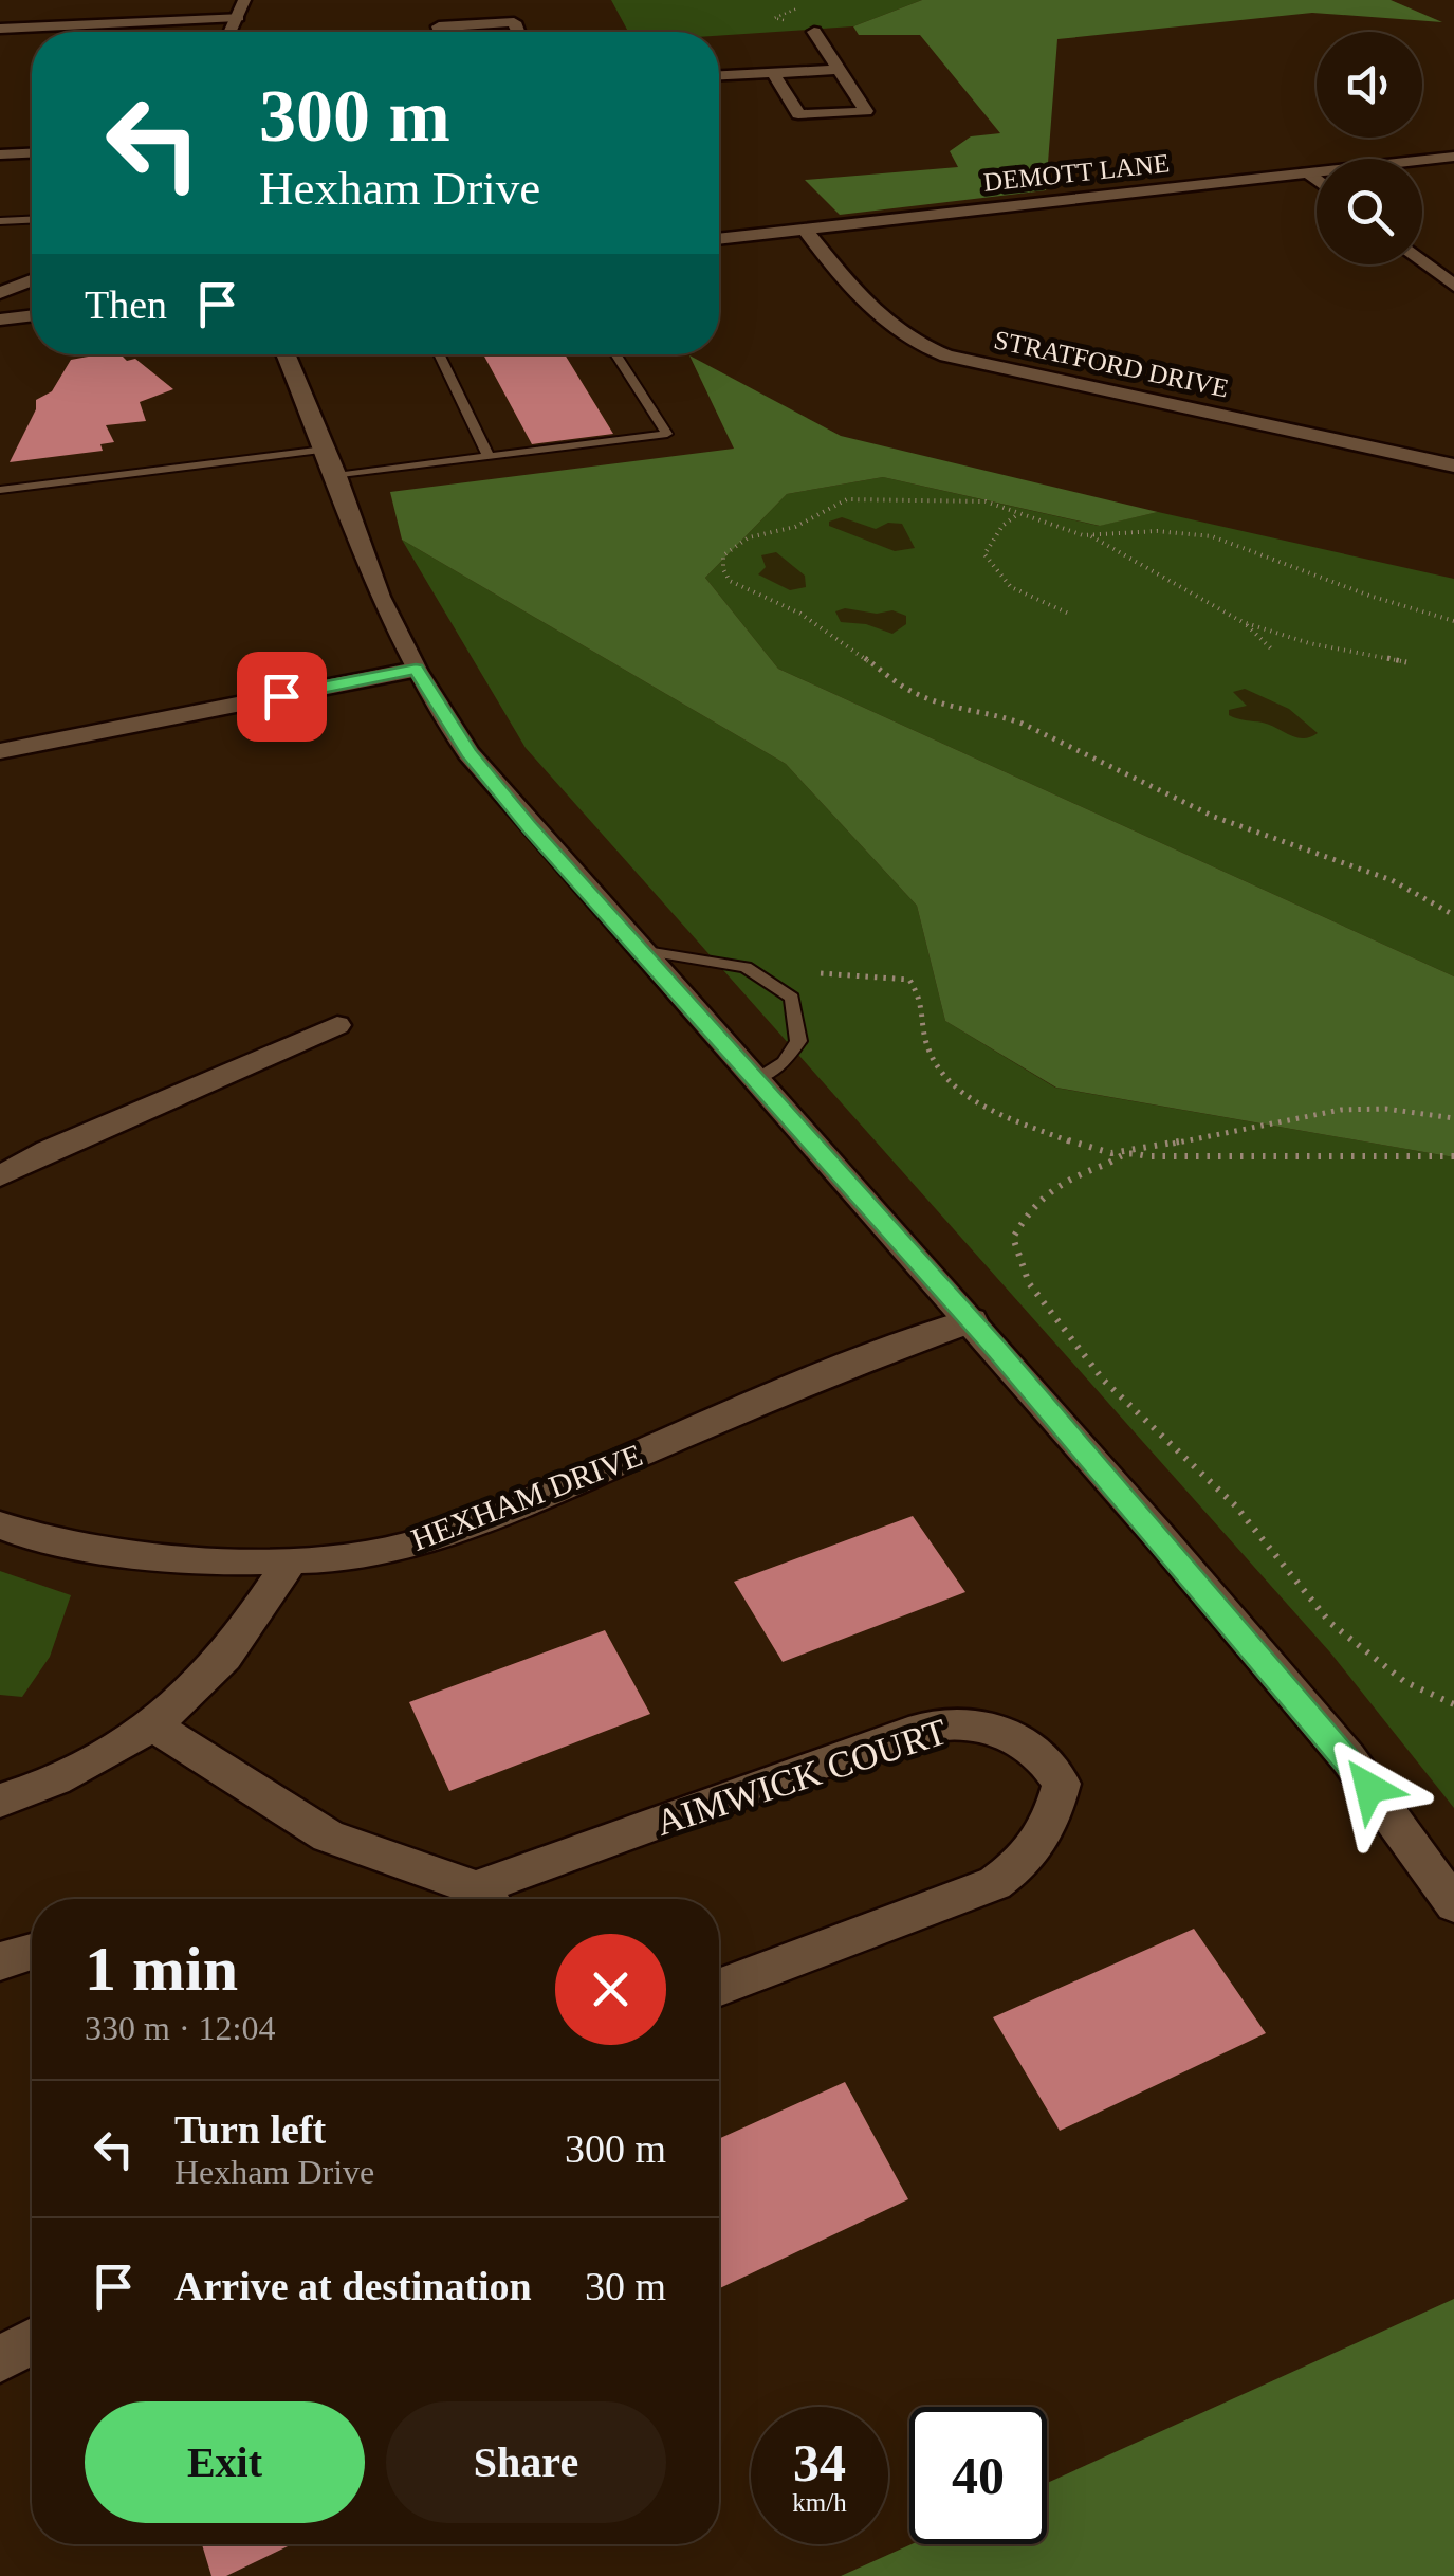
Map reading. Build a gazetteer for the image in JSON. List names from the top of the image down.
{
  "streets": {
    "street": [
      "DEMOTT LANE",
      "STRATFORD DRIVE",
      "HEXHAM DRIVE",
      "AIMWICK COURT"
    ]
  },
  "crossings": [
    ["DEMOTT LANE", "STRATFORD DRIVE"]
  ],
  "page": {
    "turn": ["300 m", "Hexham Drive"],
    "then": "Then",
    "heading": ["1 min", "330 m · 12:04"],
    "list": [
      {
        "name": "Turn left",
        "note": "Hexham Drive",
        "value": "300 m"
      },
      {
        "name": "Arrive at destination",
        "value": "30 m"
      }
    ],
    "buttons": ["Exit", "Share"],
    "speed": "34 km/h",
    "limit": "40"
  }
}
